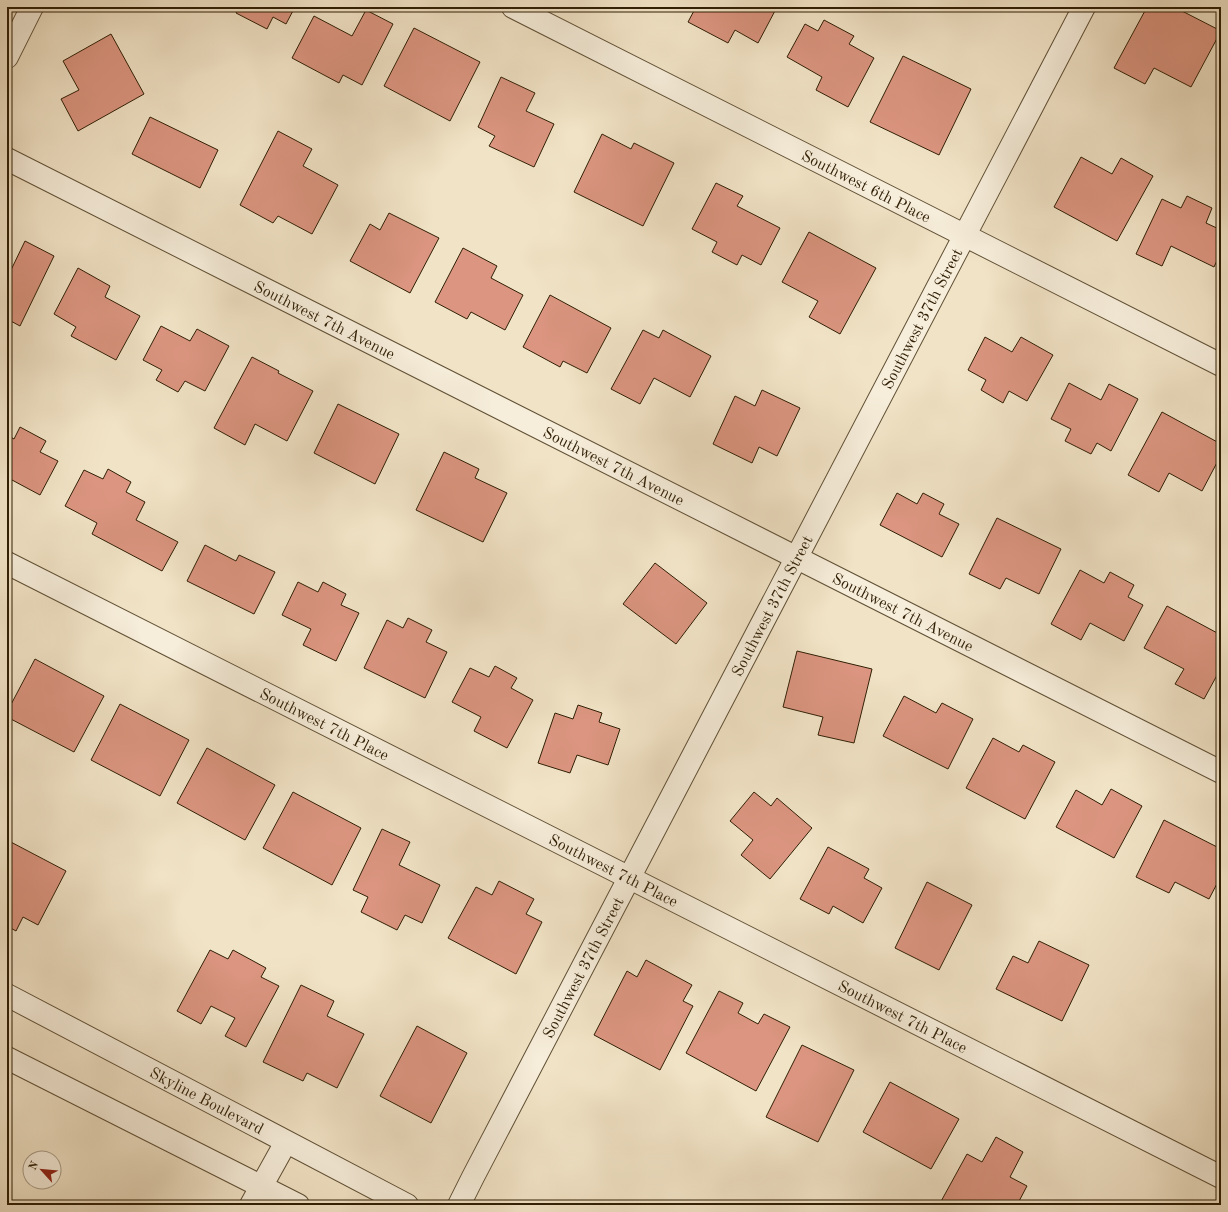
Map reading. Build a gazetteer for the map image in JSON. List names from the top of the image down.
{
  "streets": {
    "street": [
      "Southwest 6th Place",
      "Southwest 37th Street",
      "Southwest 7th Avenue",
      "Southwest 7th Place",
      "Skyline Boulevard"
    ]
  },
  "crossings": [
    ["Southwest 6th Place", "Southwest 37th Street"],
    ["Southwest 37th Street", "Southwest 7th Avenue"],
    ["Southwest 37th Street", "Southwest 7th Place"]
  ],
  "north": "top left"
}
